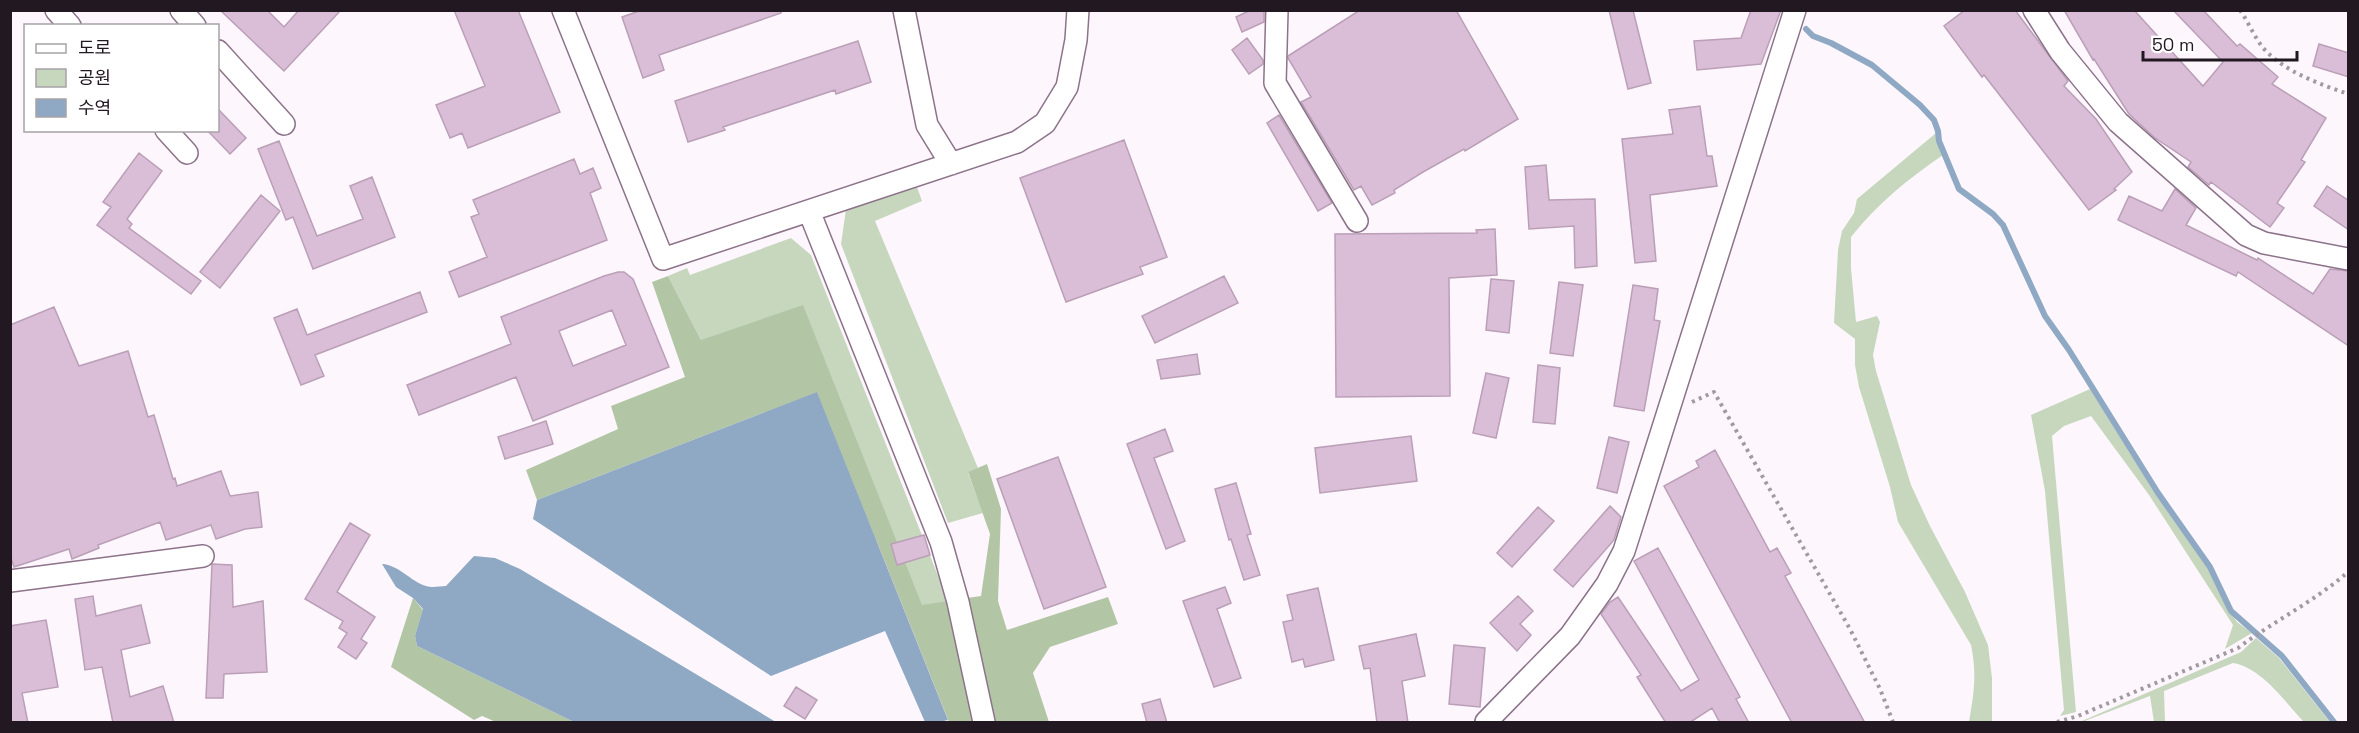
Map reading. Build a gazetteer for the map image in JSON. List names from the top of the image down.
{
  "legend": ["도로", "공원", "수역"],
  "scale_bar": "50 m"
}
